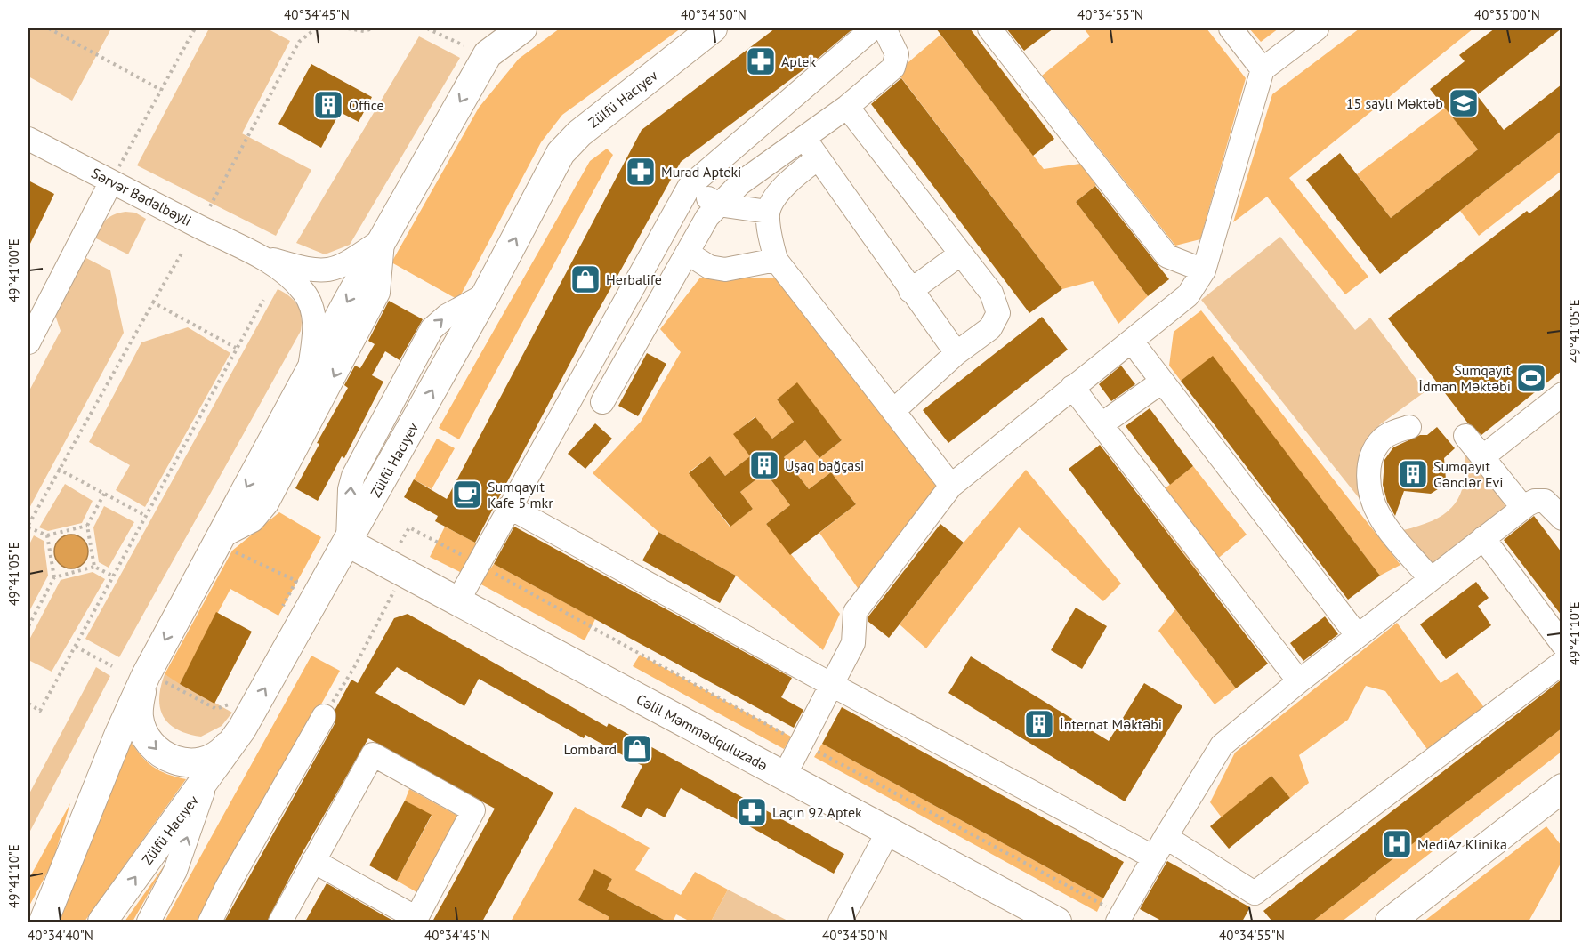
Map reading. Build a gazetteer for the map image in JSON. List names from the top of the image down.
{
  "streets": {
    "main road": ["Zülfü Hacıyev", "Cəlil Məmmədquluzadə"],
    "street": ["Sərvər Bədəlbəyli"]
  },
  "crossings": [
    ["Zülfü Hacıyev", "Cəlil Məmmədquluzadə"]
  ],
  "places": {
    "pharmacy": ["Aptek", "Murad Apteki", "Laçın 92 Aptek"],
    "school or university": ["15 saylı Məktəb"],
    "building": [
      "Office",
      "Uşaq bağçasi",
      "Sumqayıt Gənclər Evi",
      "İnternat Məktəbi"
    ],
    "shop": ["Herbalife", "Lombard"],
    "sports": ["Sumqayıt İdman Məktəbi"],
    "cafe": ["Sumqayıt Kafe 5 mkr"],
    "hospital": ["MediAz Klinika"]
  },
  "coordinates": [
    "40°34'45\"N",
    "40°34'50\"N",
    "40°34'55\"N",
    "40°35'00\"N",
    "49°41'00\"E",
    "49°41'05\"E",
    "49°41'10\"E",
    "40°34'40\"N"
  ]
}
